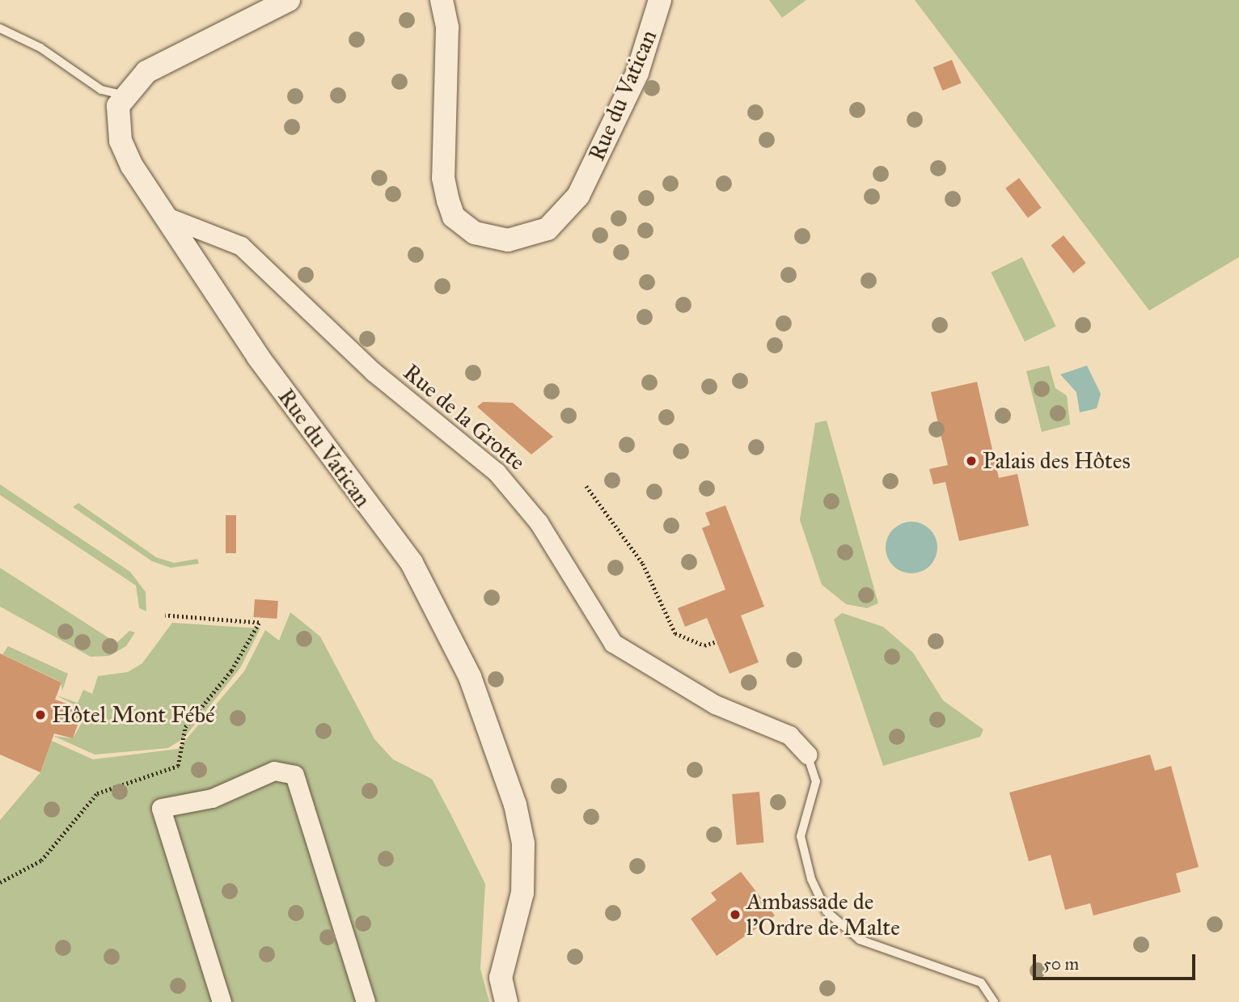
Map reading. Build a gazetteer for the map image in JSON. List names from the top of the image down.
{
  "streets": {
    "street": ["Rue du Vatican", "Rue de la Grotte"]
  },
  "crossings": [
    ["Rue du Vatican", "Rue de la Grotte"]
  ],
  "places": ["Palais des Hôtes", "Hôtel Mont Fébé", "Ambassade de l'Ordre de Malte"],
  "scale_bar": "50 m"
}
